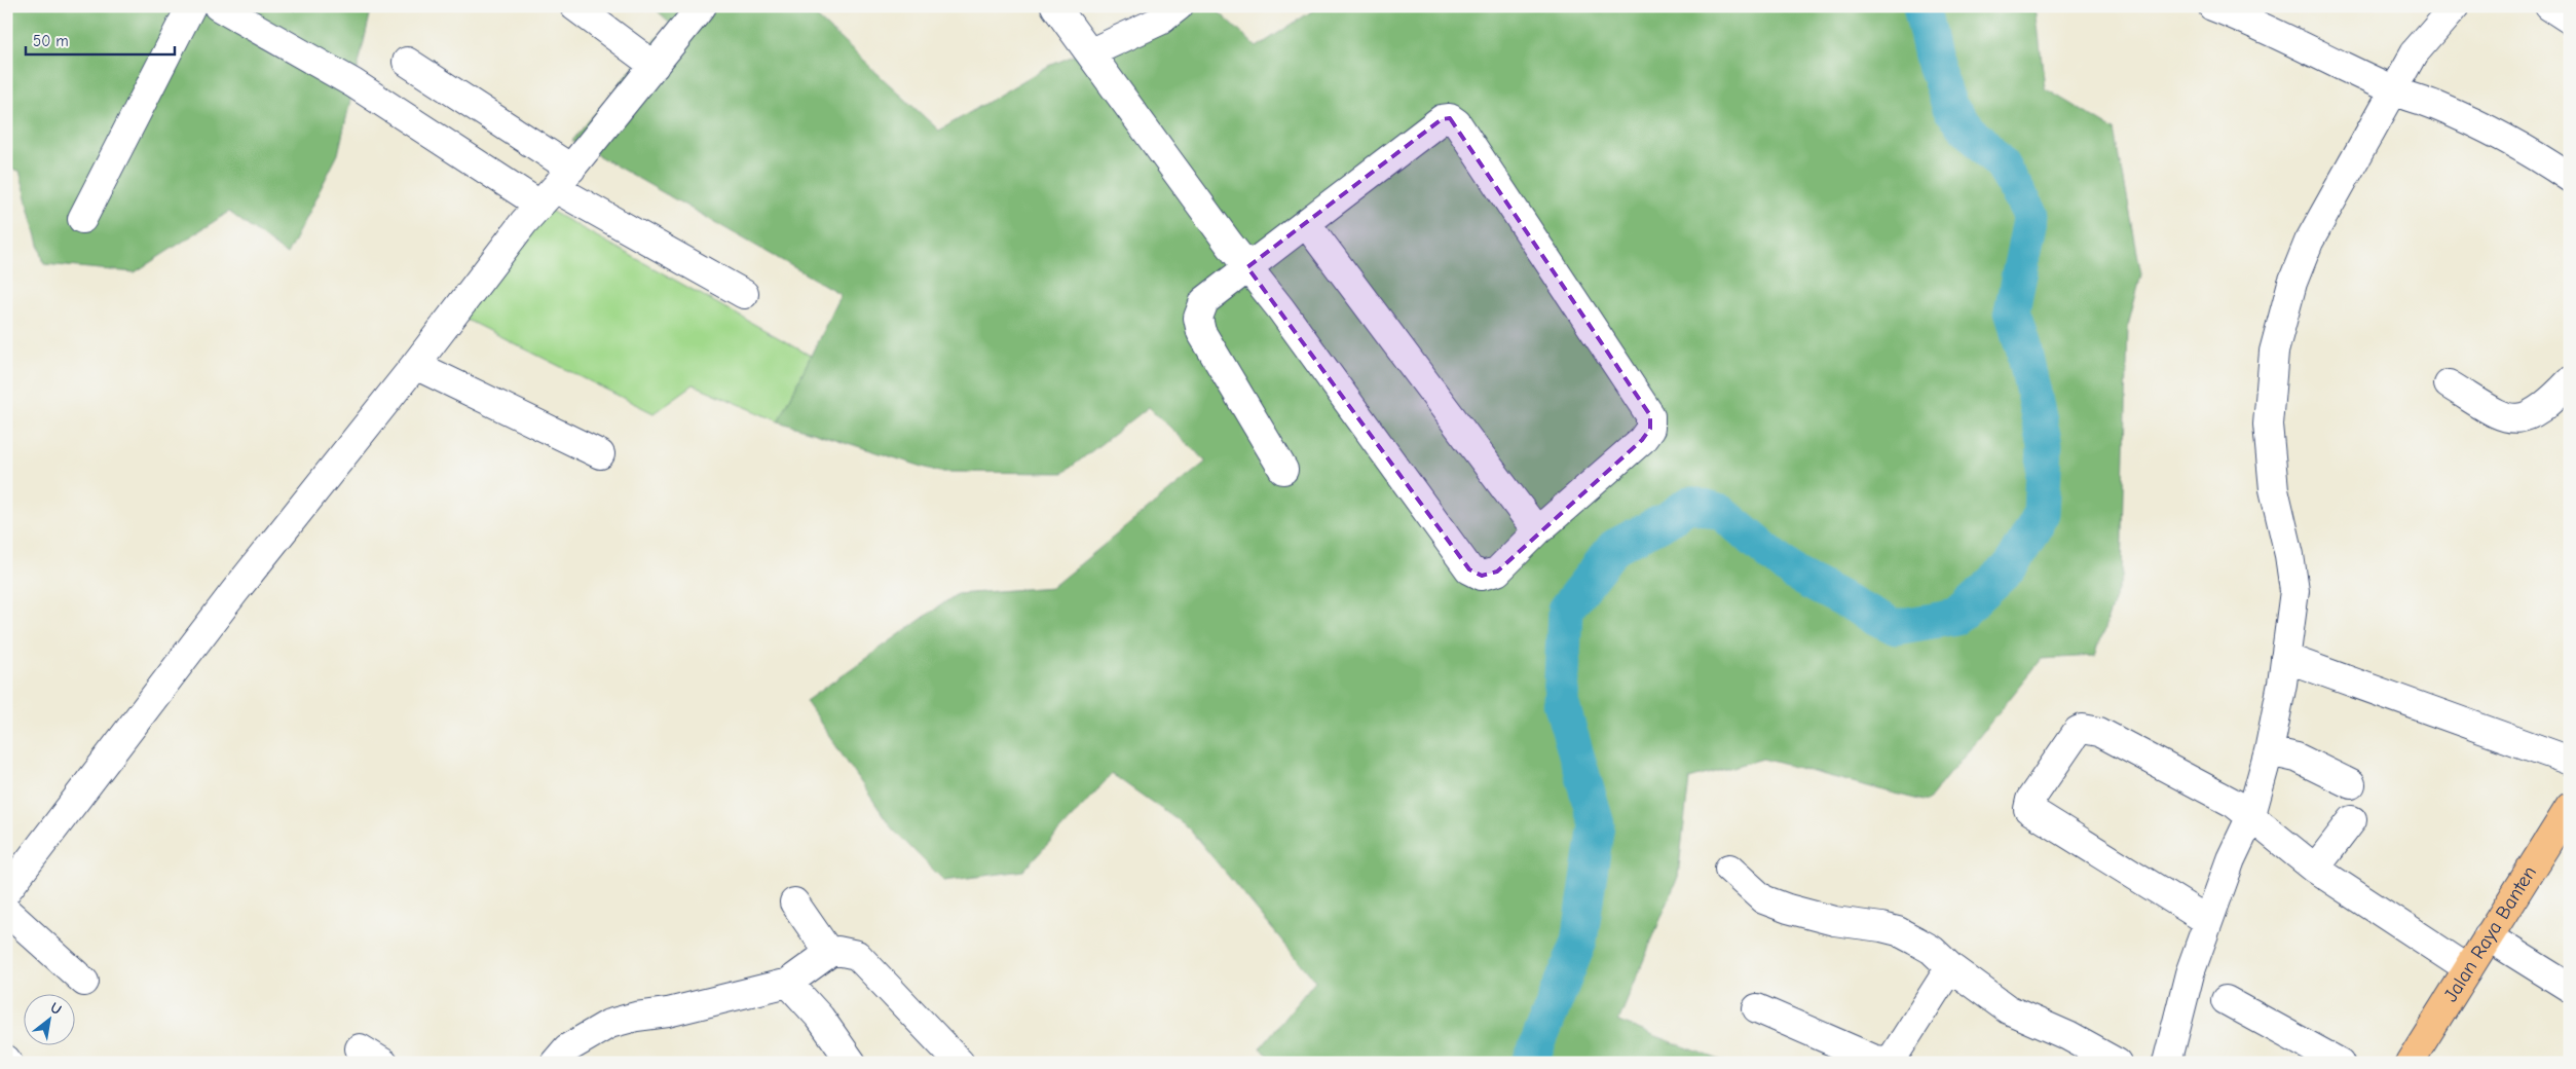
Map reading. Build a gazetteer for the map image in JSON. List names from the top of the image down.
{
  "streets": {
    "main road": ["Jalan Raya Banten"]
  },
  "scale_bar": "50 m",
  "north": "top right"
}
